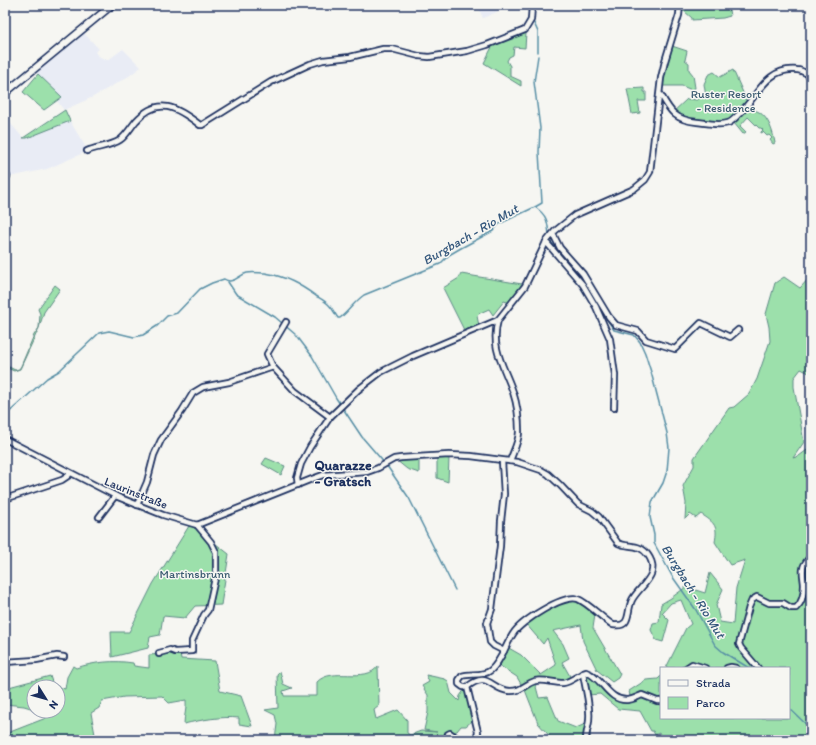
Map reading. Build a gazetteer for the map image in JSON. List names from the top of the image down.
{
  "streets": {
    "street": ["Laurinstraße"]
  },
  "districts": ["Quarazze - Gratsch"],
  "water": ["Burgbach - Rio Mut"],
  "parks": ["Ruster Resort - Residence", "Martinsbrunn"],
  "legend": ["Strada", "Parco"],
  "north": "bottom right"
}
